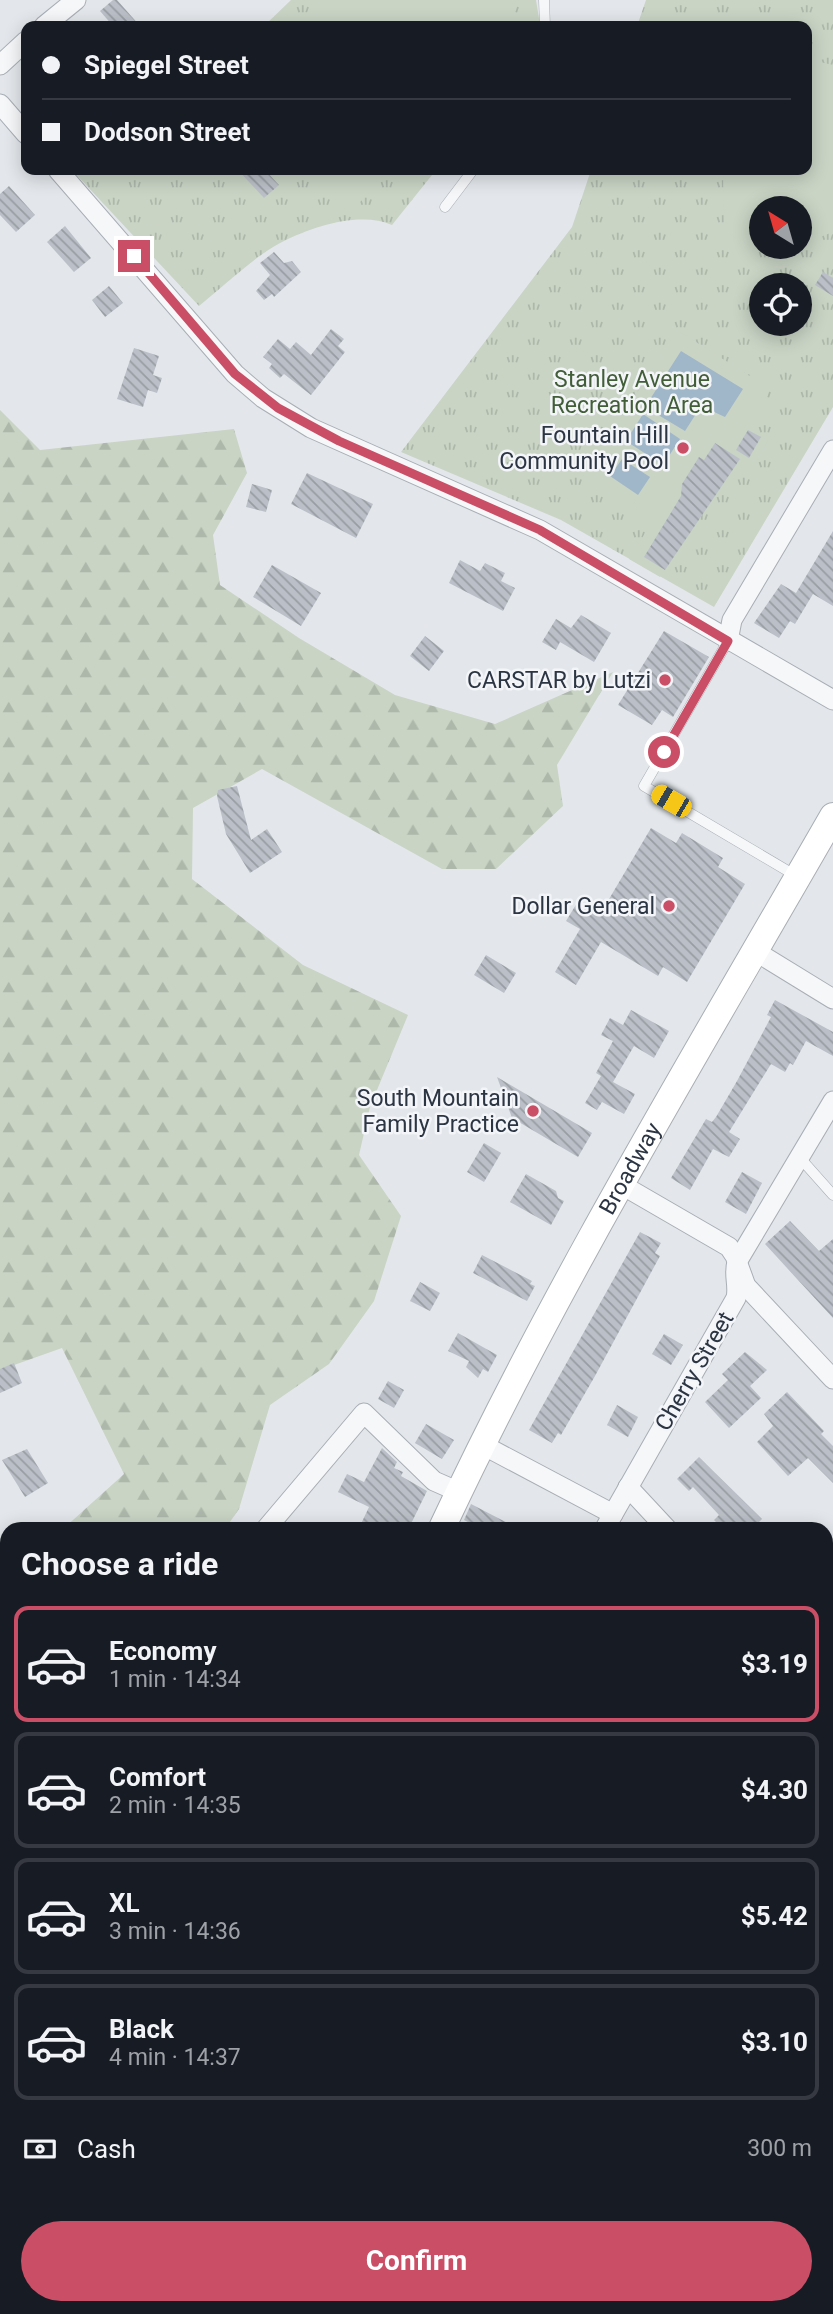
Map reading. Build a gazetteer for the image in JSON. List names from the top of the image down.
{
  "streets": {
    "main road": ["Broadway"],
    "street": ["Cherry Street"]
  },
  "parks": ["Stanley Avenue Recreation Area"],
  "places": [
    "Fountain Hill Community Pool",
    "CARSTAR by Lutzi",
    "Dollar General",
    "South Mountain Family Practice"
  ],
  "north": "top left",
  "page": {
    "banner": ["Spiegel Street", "Dodson Street"],
    "heading": "Choose a ride",
    "list": [
      {
        "name": "Economy",
        "note": "1 min · 14:34",
        "value": "$3.19"
      },
      {
        "name": "Comfort",
        "note": "2 min · 14:35",
        "value": "$4.30"
      },
      {
        "name": "XL",
        "note": "3 min · 14:36",
        "value": "$5.42"
      },
      {
        "name": "Black",
        "note": "4 min · 14:37",
        "value": "$3.10"
      }
    ],
    "pay": ["Cash", "300 m"],
    "buttons": "Confirm"
  }
}
